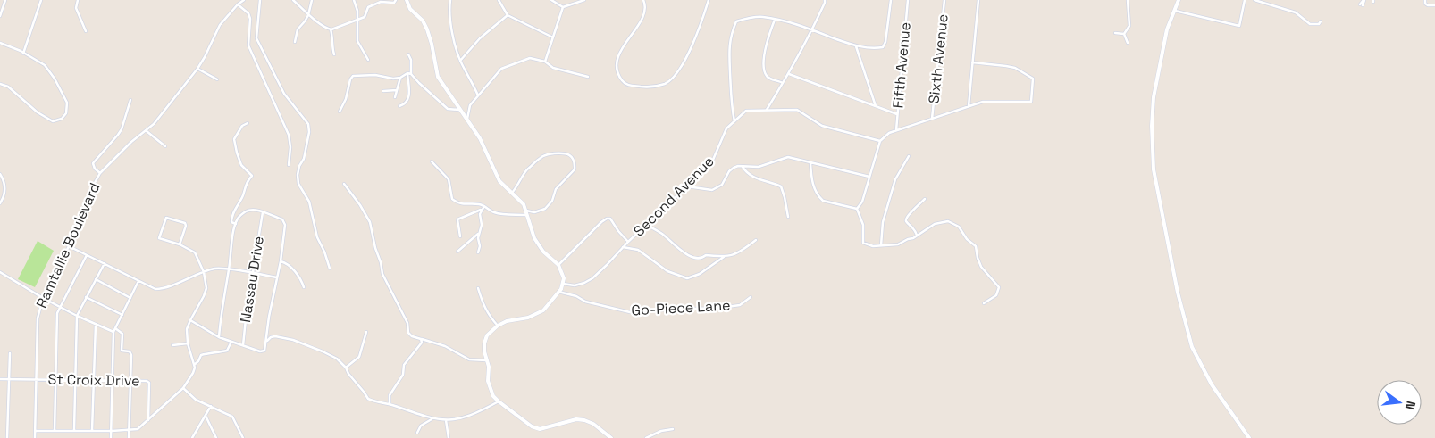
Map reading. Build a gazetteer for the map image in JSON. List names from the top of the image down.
{
  "streets": {
    "street": [
      "Sixth Avenue",
      "Fifth Avenue",
      "Second Avenue",
      "Ramtallie Boulevard",
      "Nassau Drive",
      "Go-Piece Lane",
      "St Croix Drive"
    ]
  },
  "crossings": [
    ["Ramtallie Boulevard", "St Croix Drive"]
  ],
  "north": "right"
}
